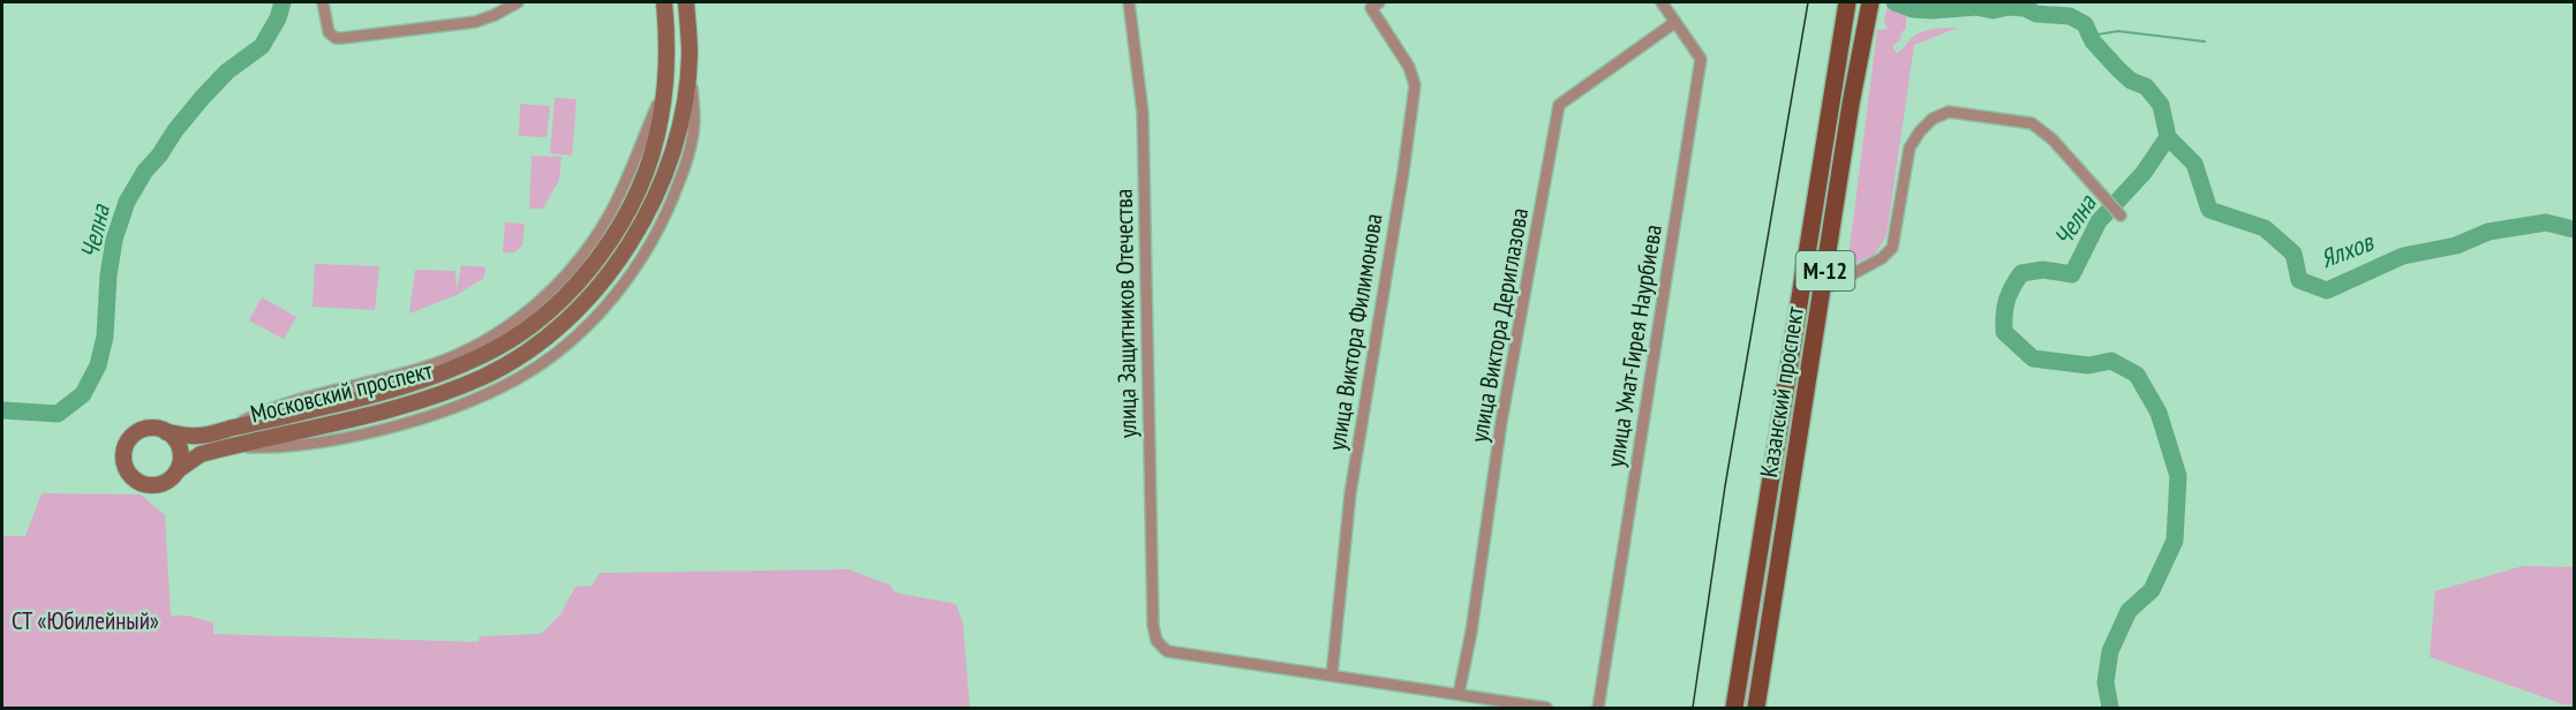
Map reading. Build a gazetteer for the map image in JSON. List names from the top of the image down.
{
  "streets": {
    "main road": ["М-12", "Московский проспект", "Казанский проспект"],
    "street": [
      "улица Защитников Отечества",
      "улица Виктора Дериглазова",
      "улица Виктора Филимонова",
      "улица Умат-Гирея Наурбиева"
    ]
  },
  "crossings": [
    ["улица Защитников Отечества", "улица Виктора Филимонова"],
    ["улица Виктора Дериглазова", "улица Умат-Гирея Наурбиева"]
  ],
  "water": ["Челна", "Ялхов"],
  "parks": ["СТ «Юбилейный»"]
}
